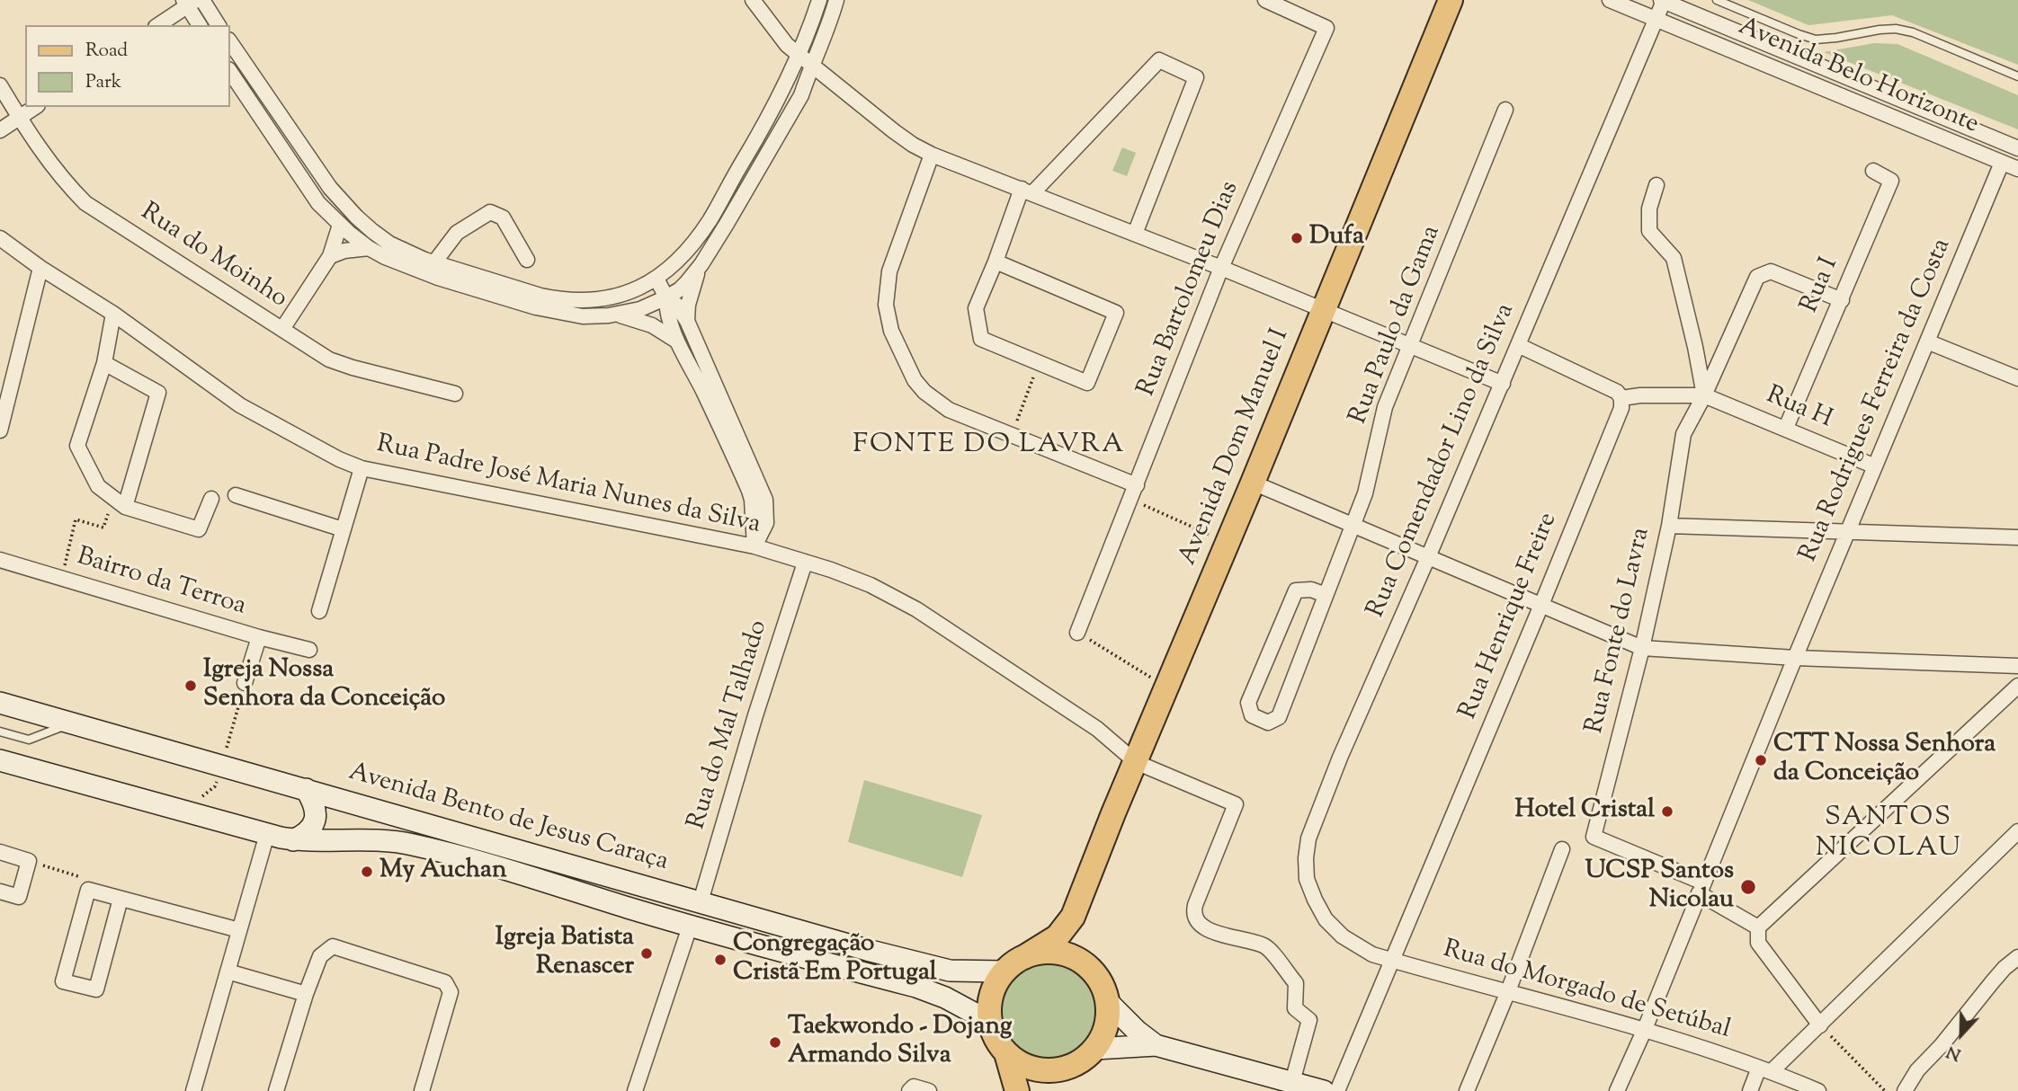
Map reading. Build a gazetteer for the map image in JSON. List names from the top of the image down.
{
  "streets": {
    "main road": ["Avenida Dom Manuel I", "Avenida Bento de Jesus Caraça"],
    "street": [
      "Avenida Belo Horizonte",
      "Rua do Moinho",
      "Rua I",
      "Rua Bartolomeu Dias",
      "Rua Paulo da Gama",
      "Rua Rodrigues Ferreira da Costa",
      "Rua H",
      "Rua Comendador Lino da Silva",
      "Rua Padre José Maria Nunes da Silva",
      "Bairro da Terroa",
      "Rua Henrique Freire",
      "Rua Fonte do Lavra",
      "Rua do Mal Talhado",
      "Rua do Morgado de Setúbal"
    ]
  },
  "crossings": [
    ["Avenida Belo Horizonte", "Rua Rodrigues Ferreira da Costa"],
    ["Avenida Belo Horizonte", "Rua Comendador Lino da Silva"],
    ["Rua I", "Rua H"],
    ["Rua Rodrigues Ferreira da Costa", "Rua H"],
    ["Rua Rodrigues Ferreira da Costa", "Rua Fonte do Lavra"],
    ["Rua Rodrigues Ferreira da Costa", "Rua do Morgado de Setúbal"],
    ["Rua H", "Rua Henrique Freire"],
    ["Rua H", "Rua Fonte do Lavra"],
    ["Avenida Dom Manuel I", "Rua Padre José Maria Nunes da Silva"],
    ["Avenida Dom Manuel I", "Avenida Bento de Jesus Caraça"],
    ["Rua Comendador Lino da Silva", "Rua do Morgado de Setúbal"],
    ["Rua Padre José Maria Nunes da Silva", "Rua do Mal Talhado"],
    ["Rua Henrique Freire", "Rua do Morgado de Setúbal"],
    ["Rua do Mal Talhado", "Avenida Bento de Jesus Caraça"]
  ],
  "districts": ["FONTE DO LAVRA", "SANTOS NICOLAU"],
  "places": [
    "Dufa",
    "Igreja Nossa Senhora da Conceição",
    "CTT Nossa Senhora da Conceição",
    "Hotel Cristal",
    "My Auchan",
    "UCSP Santos Nicolau",
    "Igreja Batista Renascer",
    "Congregação Cristã Em Portugal",
    "Taekwondo - Dojang Armando Silva"
  ],
  "legend": ["Road", "Park"],
  "north": "bottom"
}
